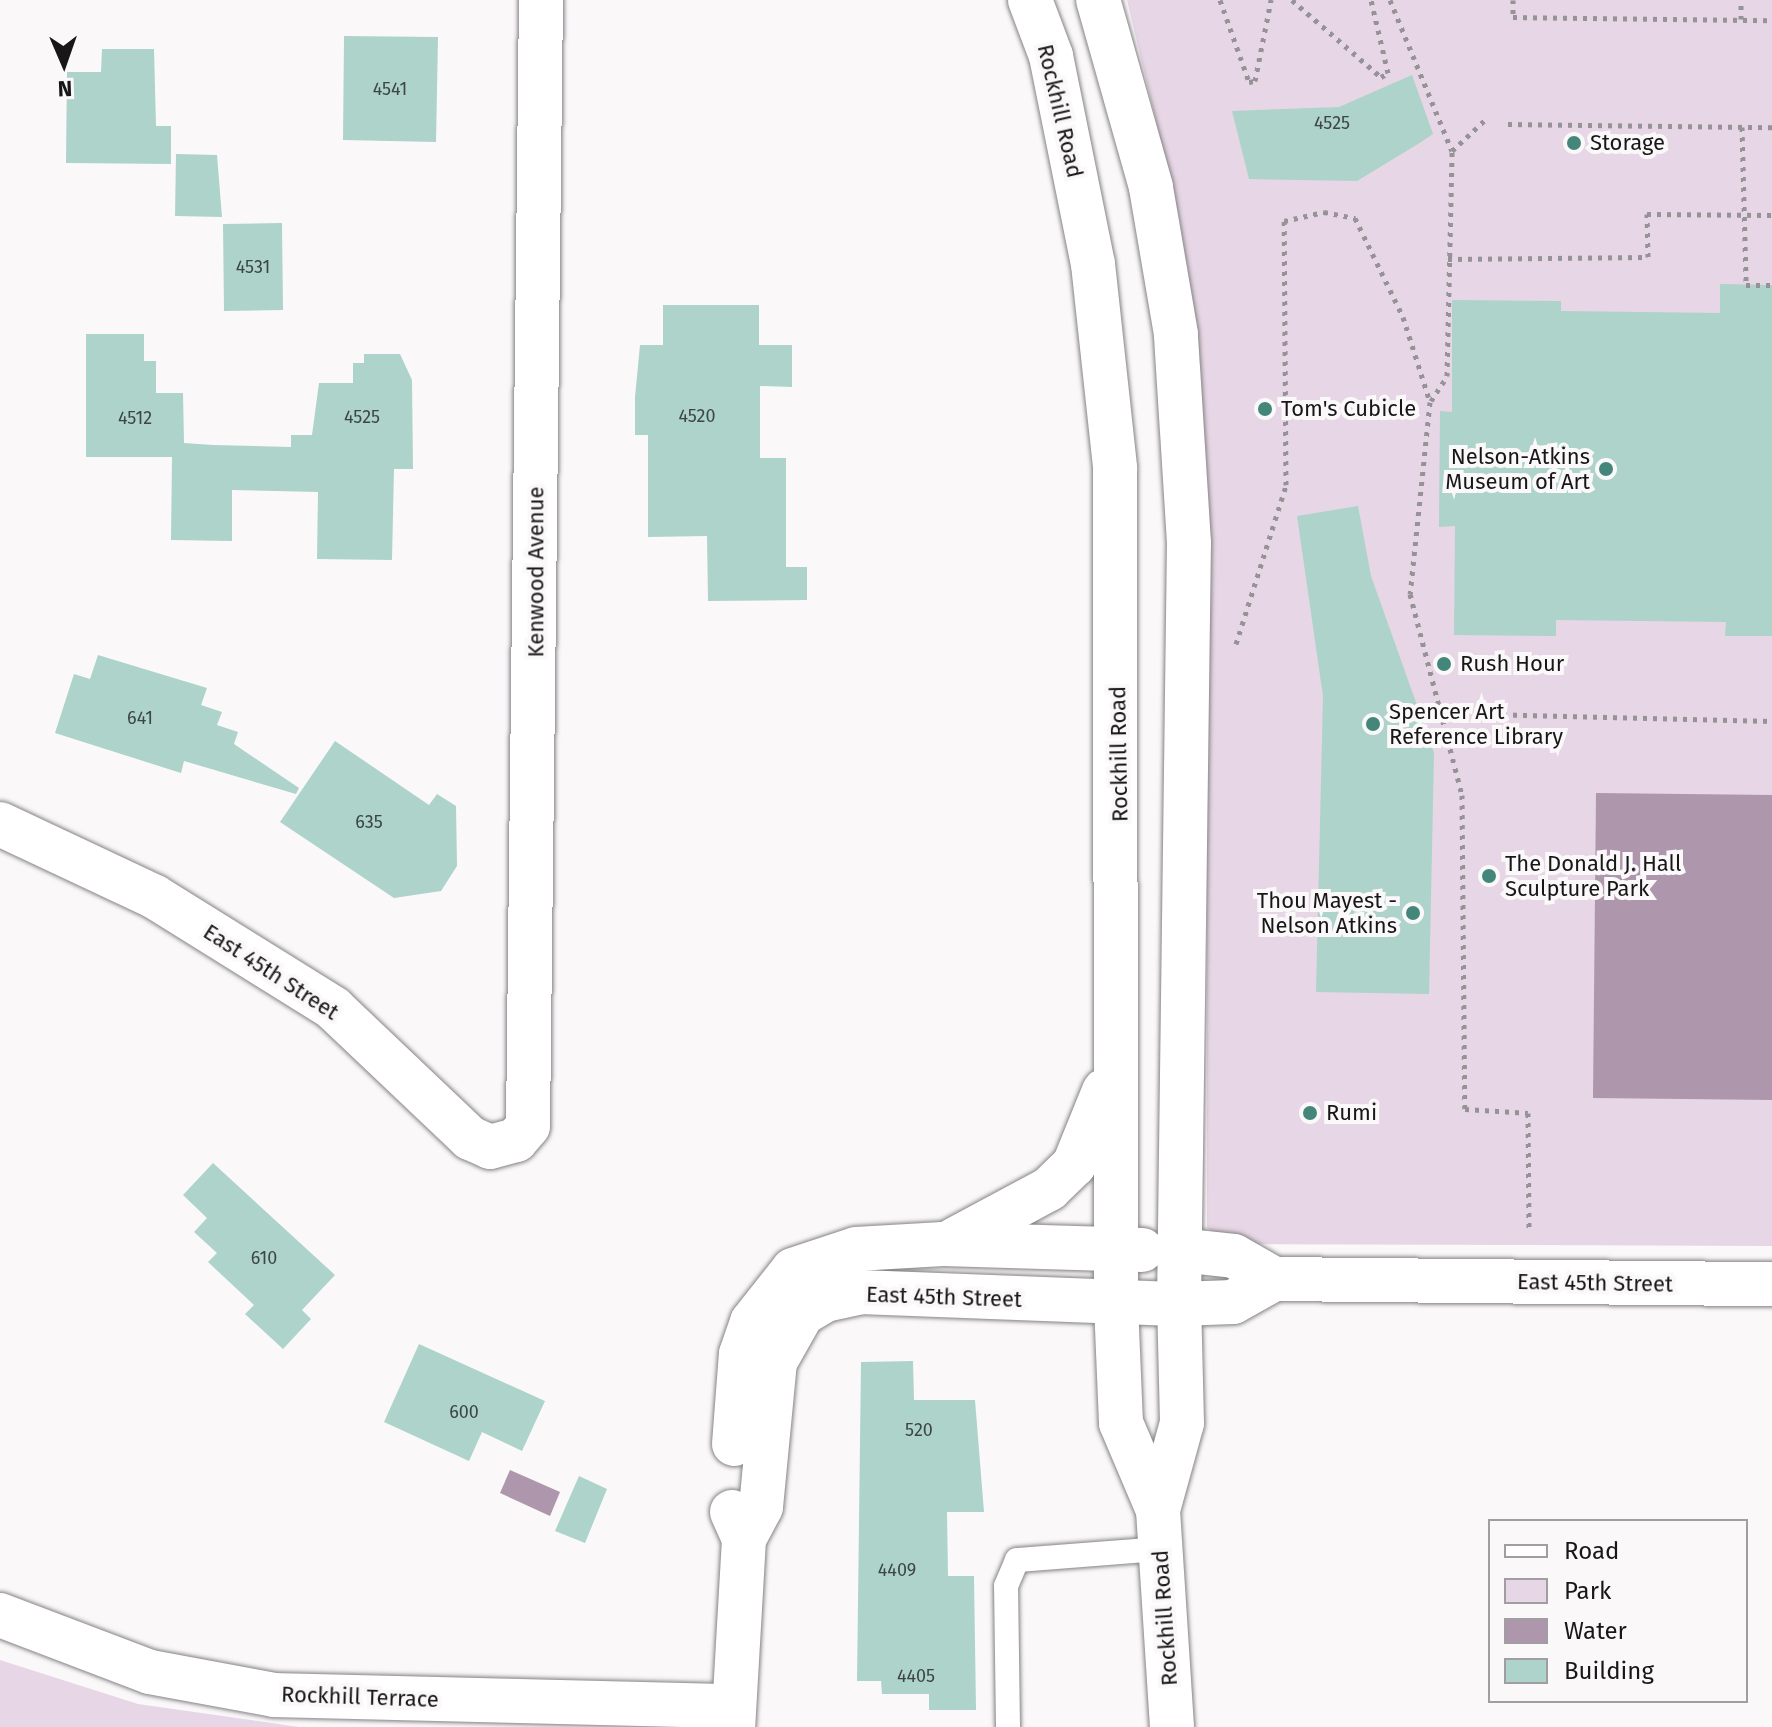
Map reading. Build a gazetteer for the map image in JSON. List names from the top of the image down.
{
  "streets": {
    "main road": [
      "Rockhill Road",
      "Kenwood Avenue",
      "East 45th Street",
      "Rockhill Terrace"
    ]
  },
  "crossings": [
    ["Rockhill Road", "East 45th Street"],
    ["Kenwood Avenue", "East 45th Street"]
  ],
  "places": [
    "Storage",
    "Tom's Cubicle",
    "Nelson-Atkins Museum of Art",
    "Rush Hour",
    "Spencer Art Reference Library",
    "The Donald J. Hall Sculpture Park",
    "Thou Mayest - Nelson Atkins",
    "Rumi"
  ],
  "house_numbers": [
    "4541",
    "4525",
    "4531",
    "4520",
    "4525",
    "4512",
    "641",
    "635",
    "610",
    "600",
    "520",
    "4409",
    "4405"
  ],
  "legend": [
    "Road",
    "Park",
    "Water",
    "Building"
  ],
  "north": "bottom"
}
